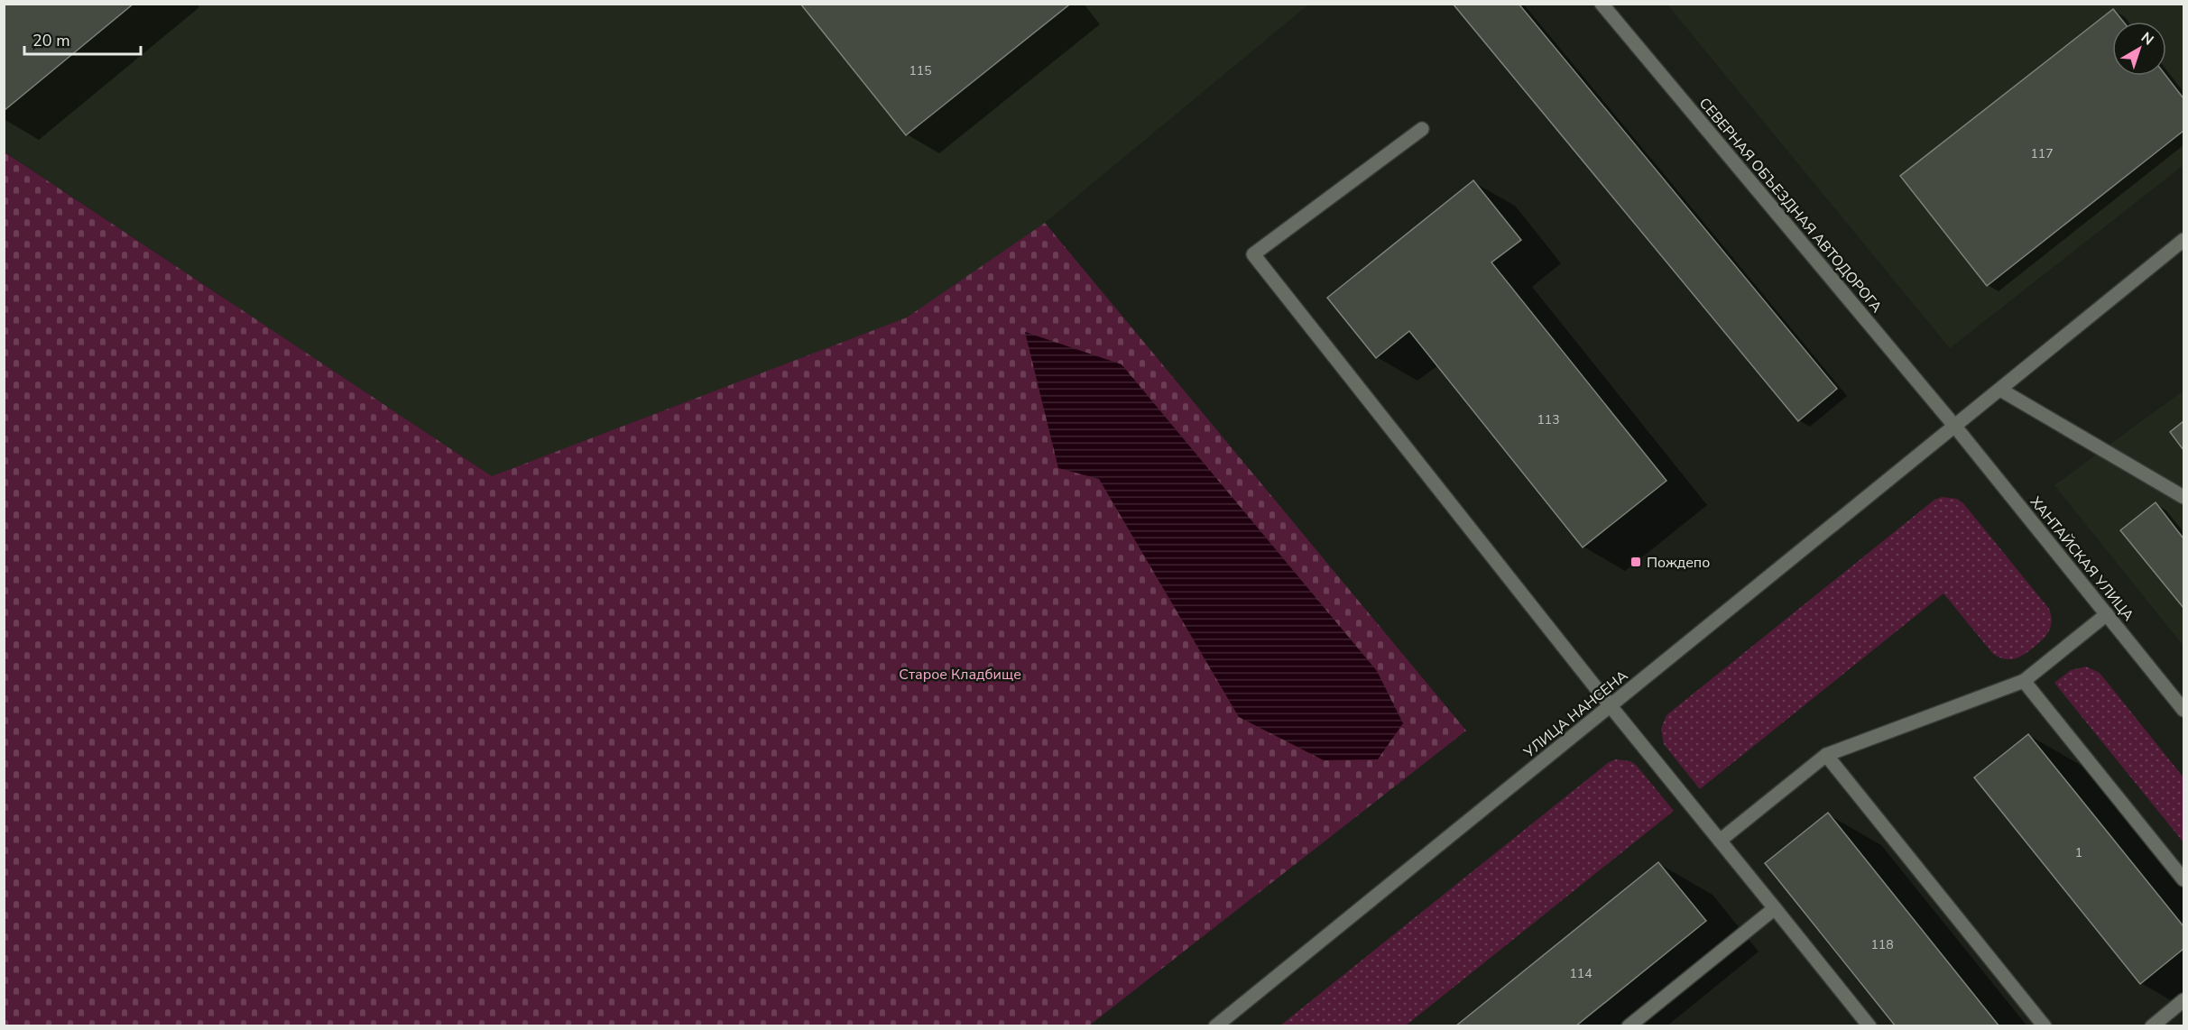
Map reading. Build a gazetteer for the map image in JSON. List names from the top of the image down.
{
  "streets": {
    "street": ["СЕВЕРНАЯ ОБЪЕЗДНАЯ АВТОДОРОГА", "ХАНТАЙСКАЯ УЛИЦА", "УЛИЦА НАНСЕНА"]
  },
  "crossings": [
    ["СЕВЕРНАЯ ОБЪЕЗДНАЯ АВТОДОРОГА", "ХАНТАЙСКАЯ УЛИЦА"],
    ["СЕВЕРНАЯ ОБЪЕЗДНАЯ АВТОДОРОГА", "УЛИЦА НАНСЕНА"],
    ["ХАНТАЙСКАЯ УЛИЦА", "УЛИЦА НАНСЕНА"]
  ],
  "parks": ["Старое Кладбище"],
  "places": {
    "transit": ["Пождепо"]
  },
  "house_numbers": [
    "115",
    "117",
    "113",
    "1",
    "118",
    "114"
  ],
  "scale_bar": "20 m",
  "north": "top right"
}
